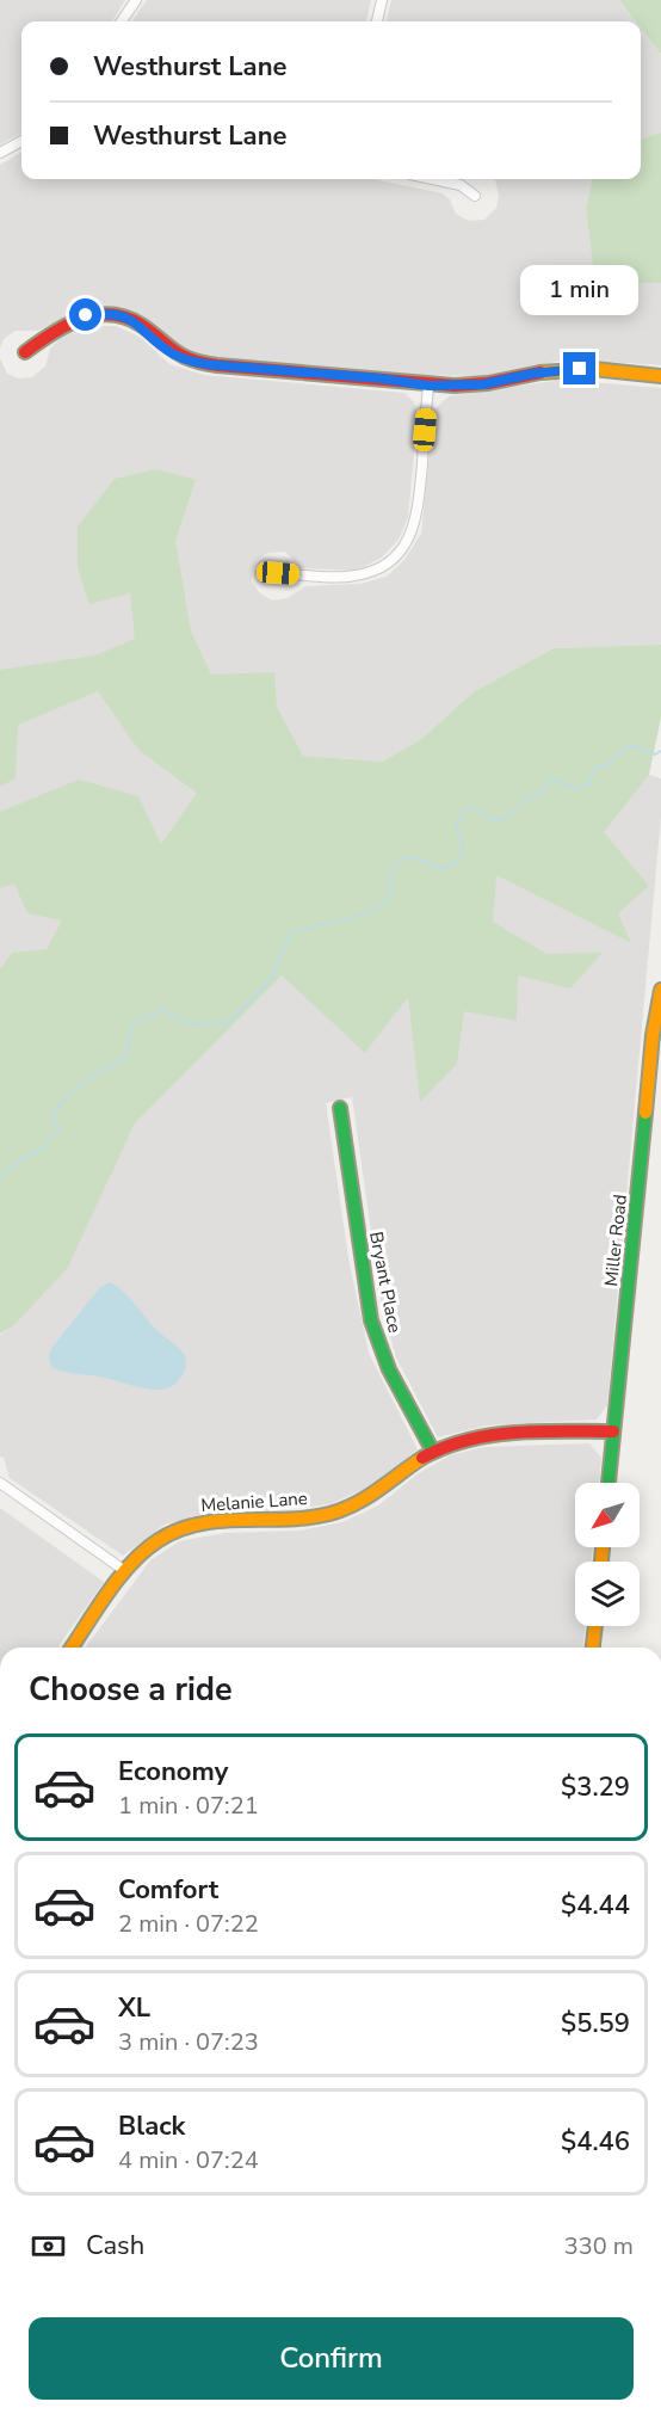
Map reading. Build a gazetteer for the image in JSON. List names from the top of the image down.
{
  "streets": {
    "street": ["Miller Road", "Bryant Place", "Melanie Lane"]
  },
  "crossings": [
    ["Miller Road", "Melanie Lane"],
    ["Bryant Place", "Melanie Lane"]
  ],
  "north": "bottom left",
  "page": {
    "banner": ["Westhurst Lane", "Westhurst Lane"],
    "bubble": "1 min",
    "heading": "Choose a ride",
    "list": [
      {
        "name": "Economy",
        "note": "1 min · 07:21",
        "value": "$3.29"
      },
      {
        "name": "Comfort",
        "note": "2 min · 07:22",
        "value": "$4.44"
      },
      {
        "name": "XL",
        "note": "3 min · 07:23",
        "value": "$5.59"
      },
      {
        "name": "Black",
        "note": "4 min · 07:24",
        "value": "$4.46"
      }
    ],
    "pay": ["Cash", "330 m"],
    "buttons": "Confirm"
  }
}
